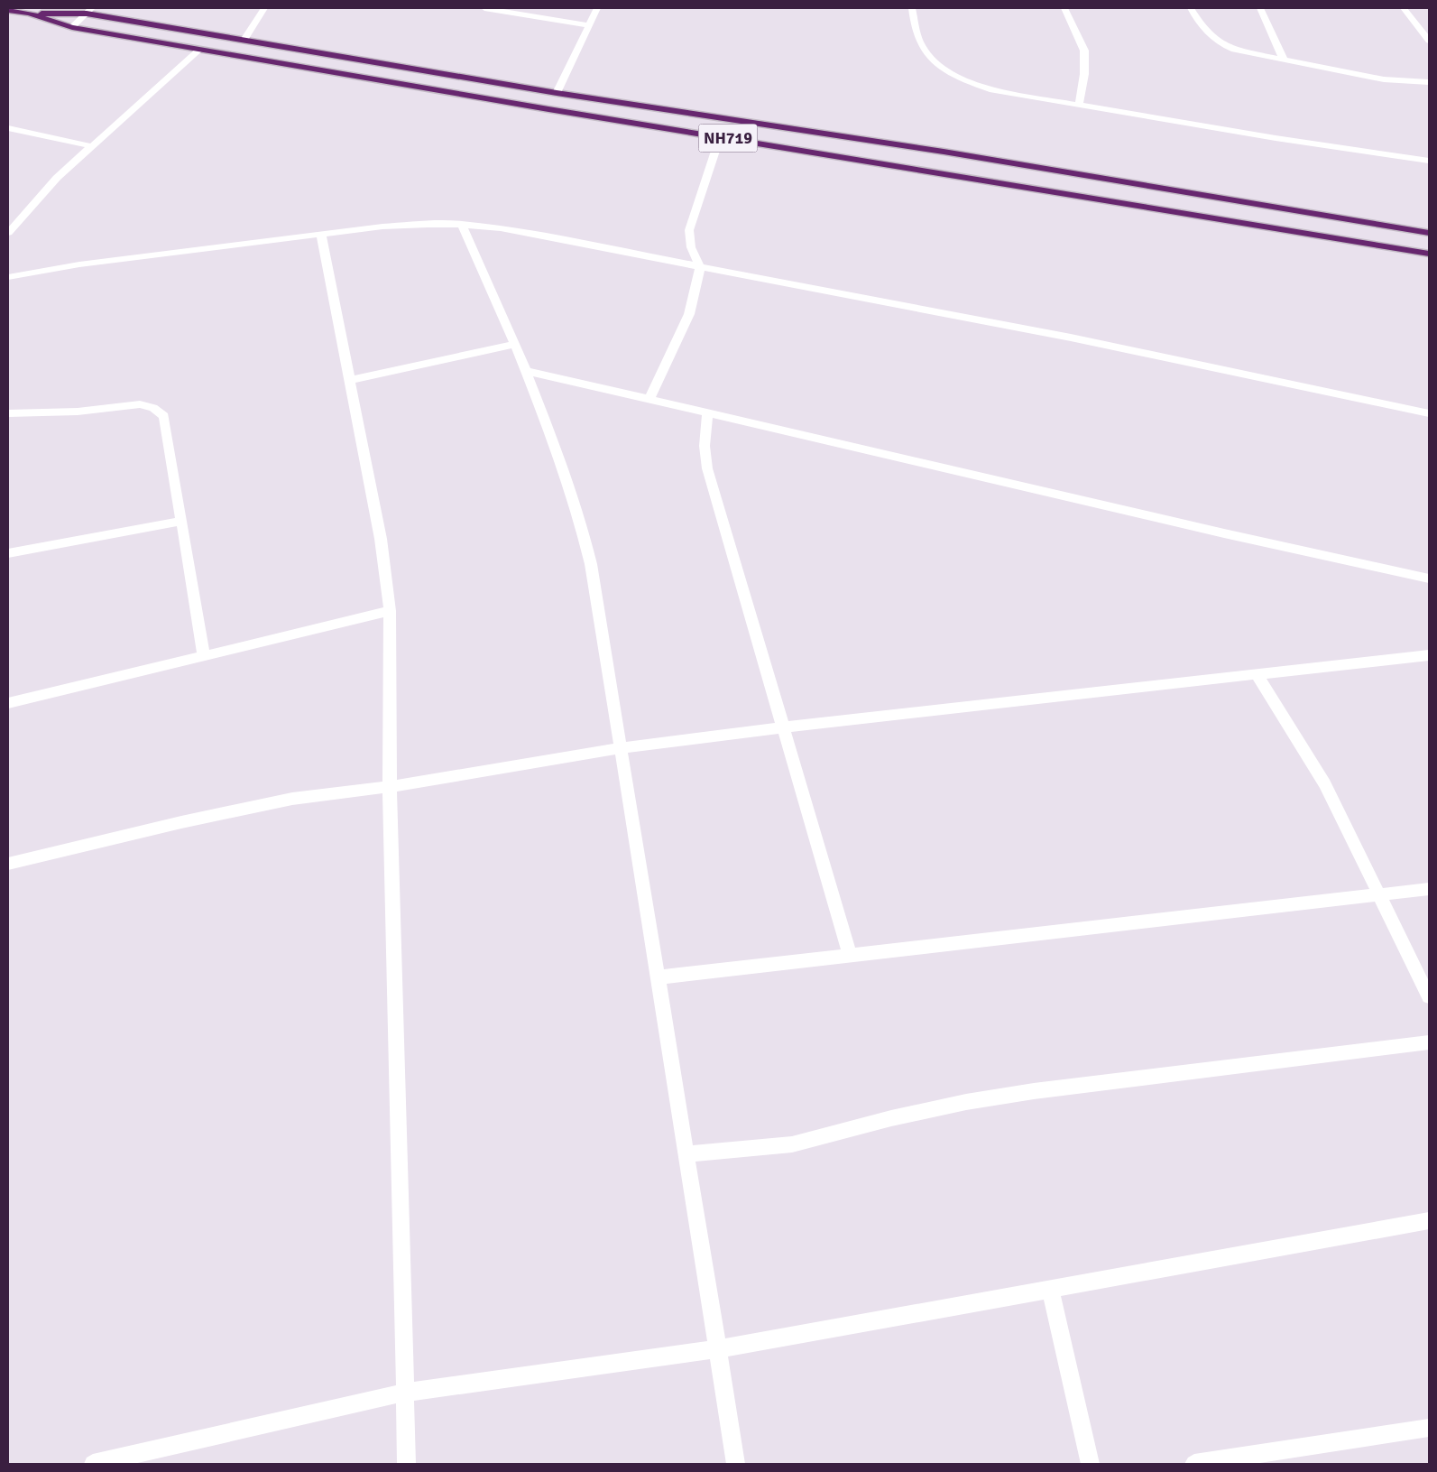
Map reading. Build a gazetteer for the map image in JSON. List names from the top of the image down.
{
  "streets": {
    "highway": ["NH719"]
  }
}
